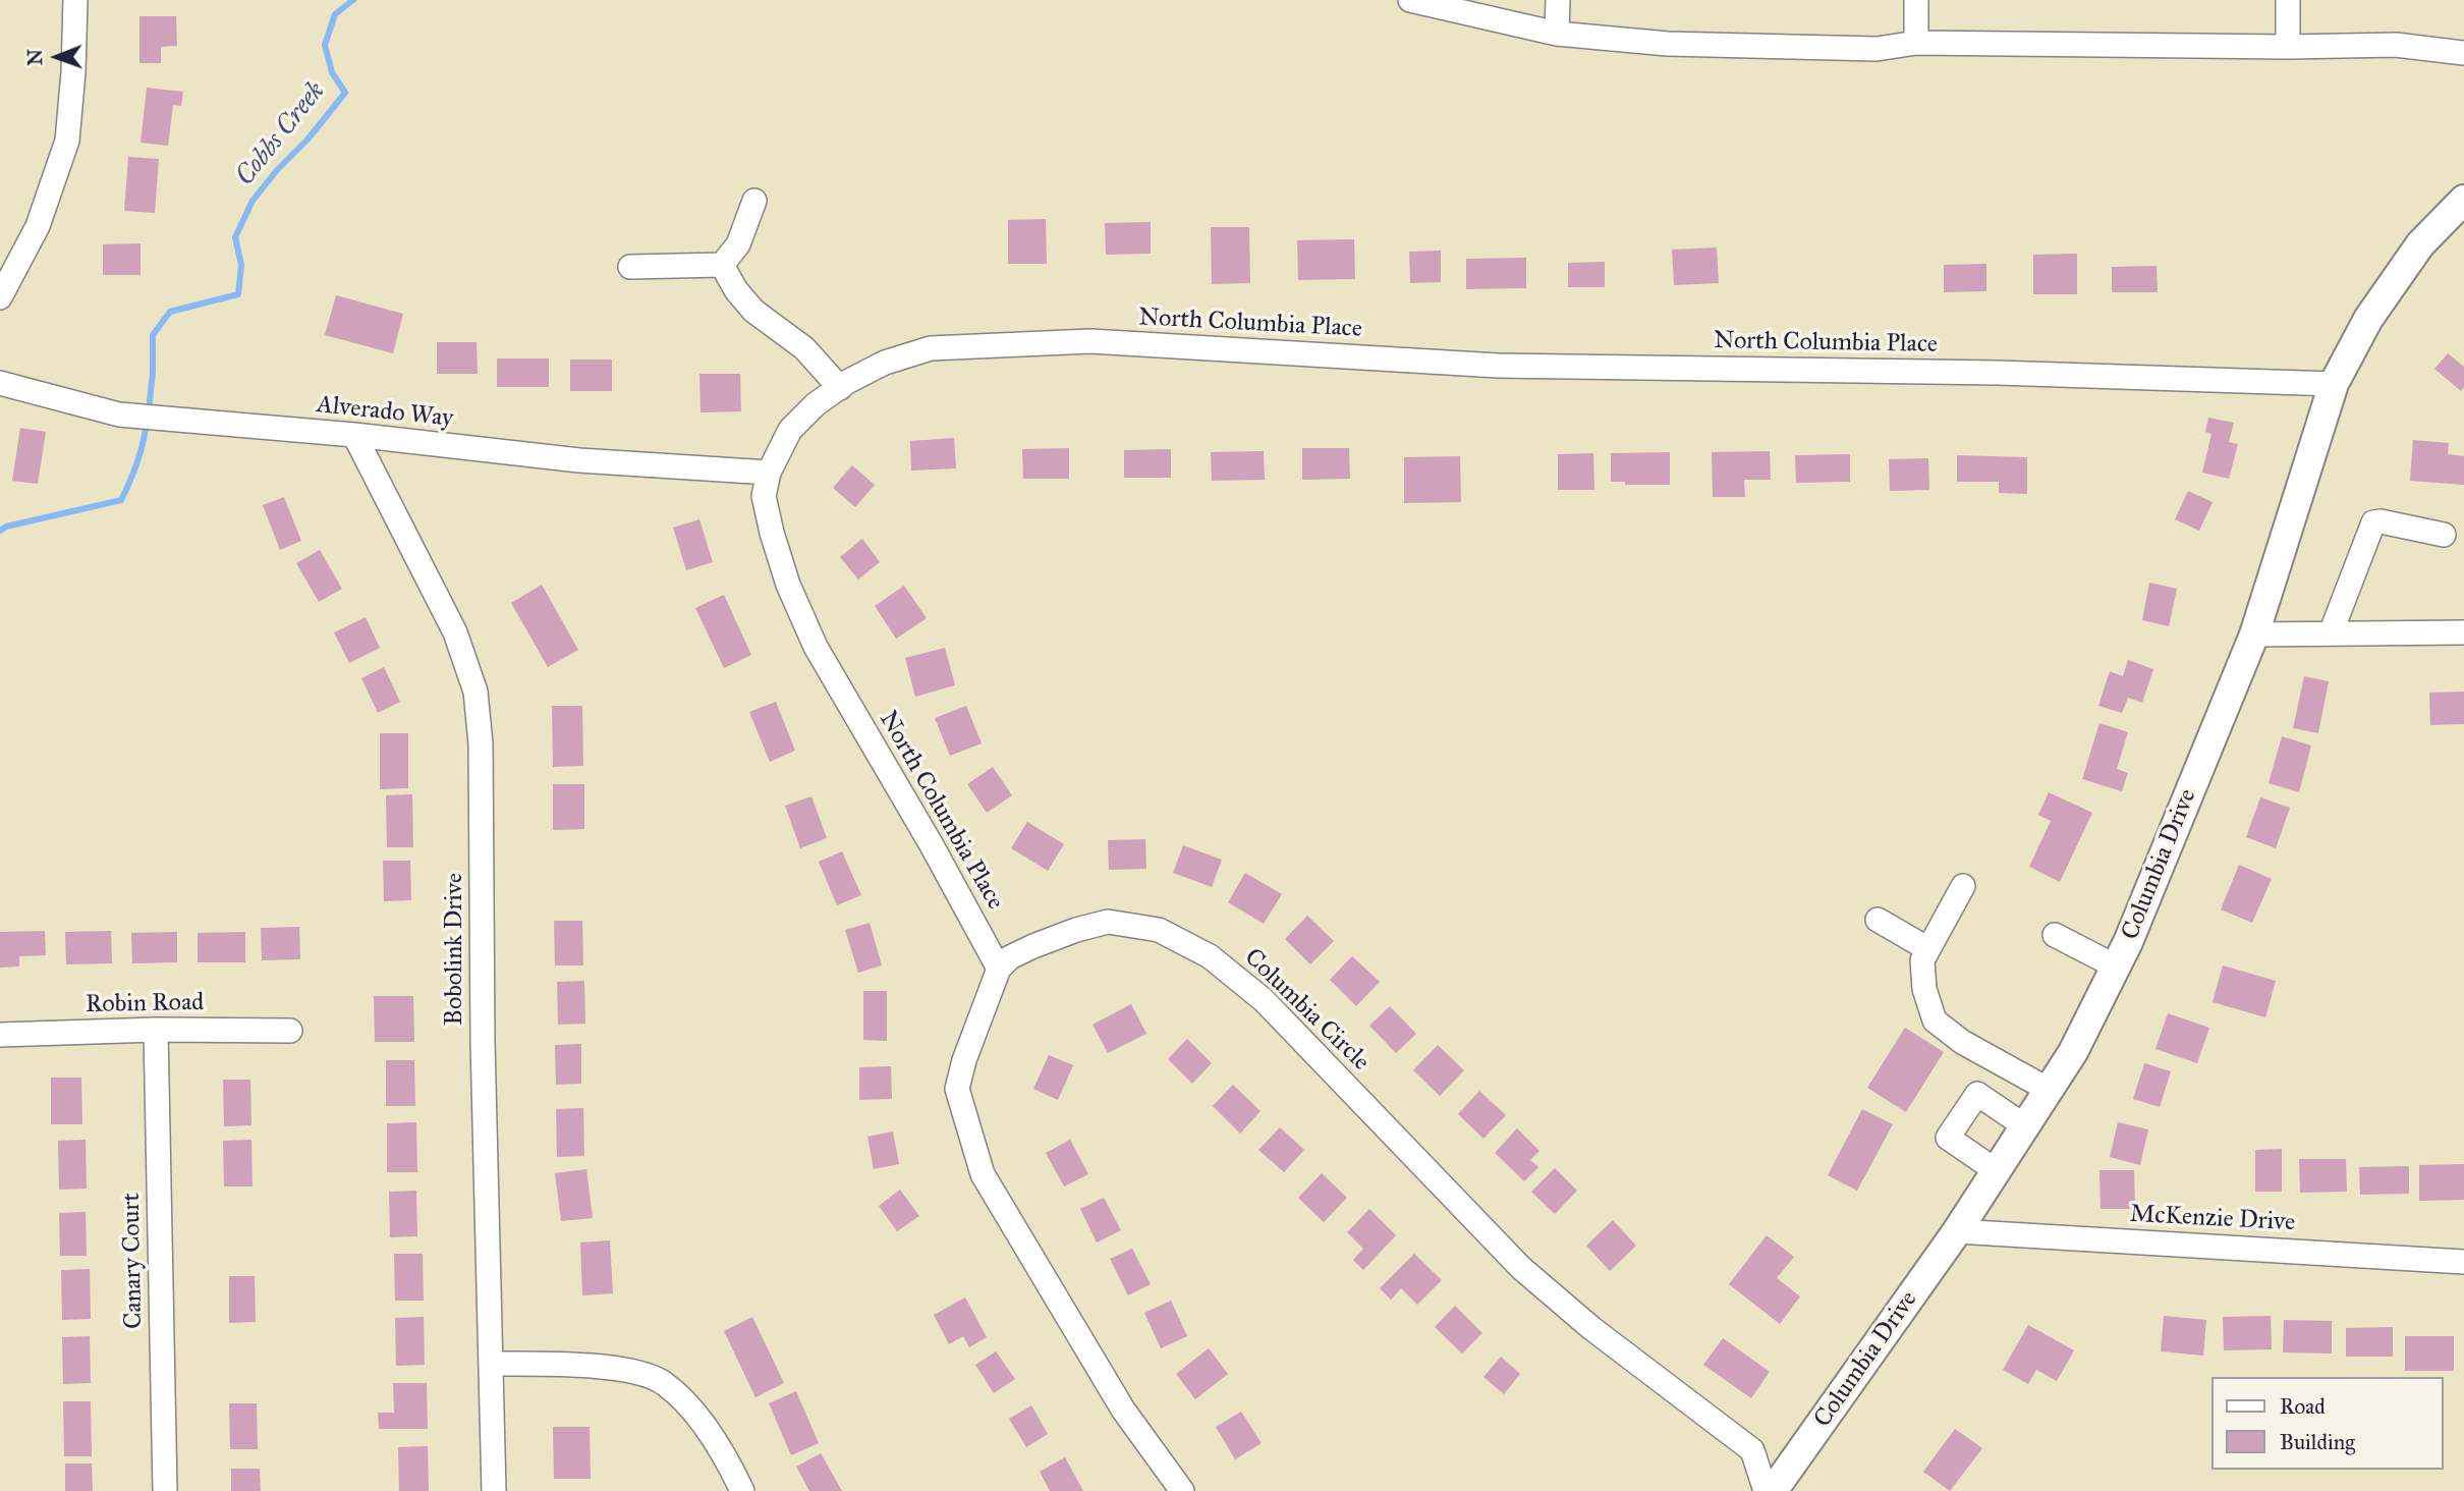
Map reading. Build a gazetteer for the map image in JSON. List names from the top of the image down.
{
  "streets": {
    "main road": ["Columbia Drive"],
    "street": [
      "North Columbia Place",
      "Alverado Way",
      "Bobolink Drive",
      "Robin Road",
      "Columbia Circle",
      "McKenzie Drive",
      "Canary Court"
    ]
  },
  "crossings": [
    ["North Columbia Place", "Alverado Way"],
    ["North Columbia Place", "Columbia Drive"],
    ["North Columbia Place", "Columbia Circle"],
    ["Alverado Way", "Bobolink Drive"],
    ["Columbia Drive", "McKenzie Drive"],
    ["Robin Road", "Canary Court"]
  ],
  "water": ["Cobbs Creek"],
  "legend": ["Road", "Building"],
  "north": "left"
}
